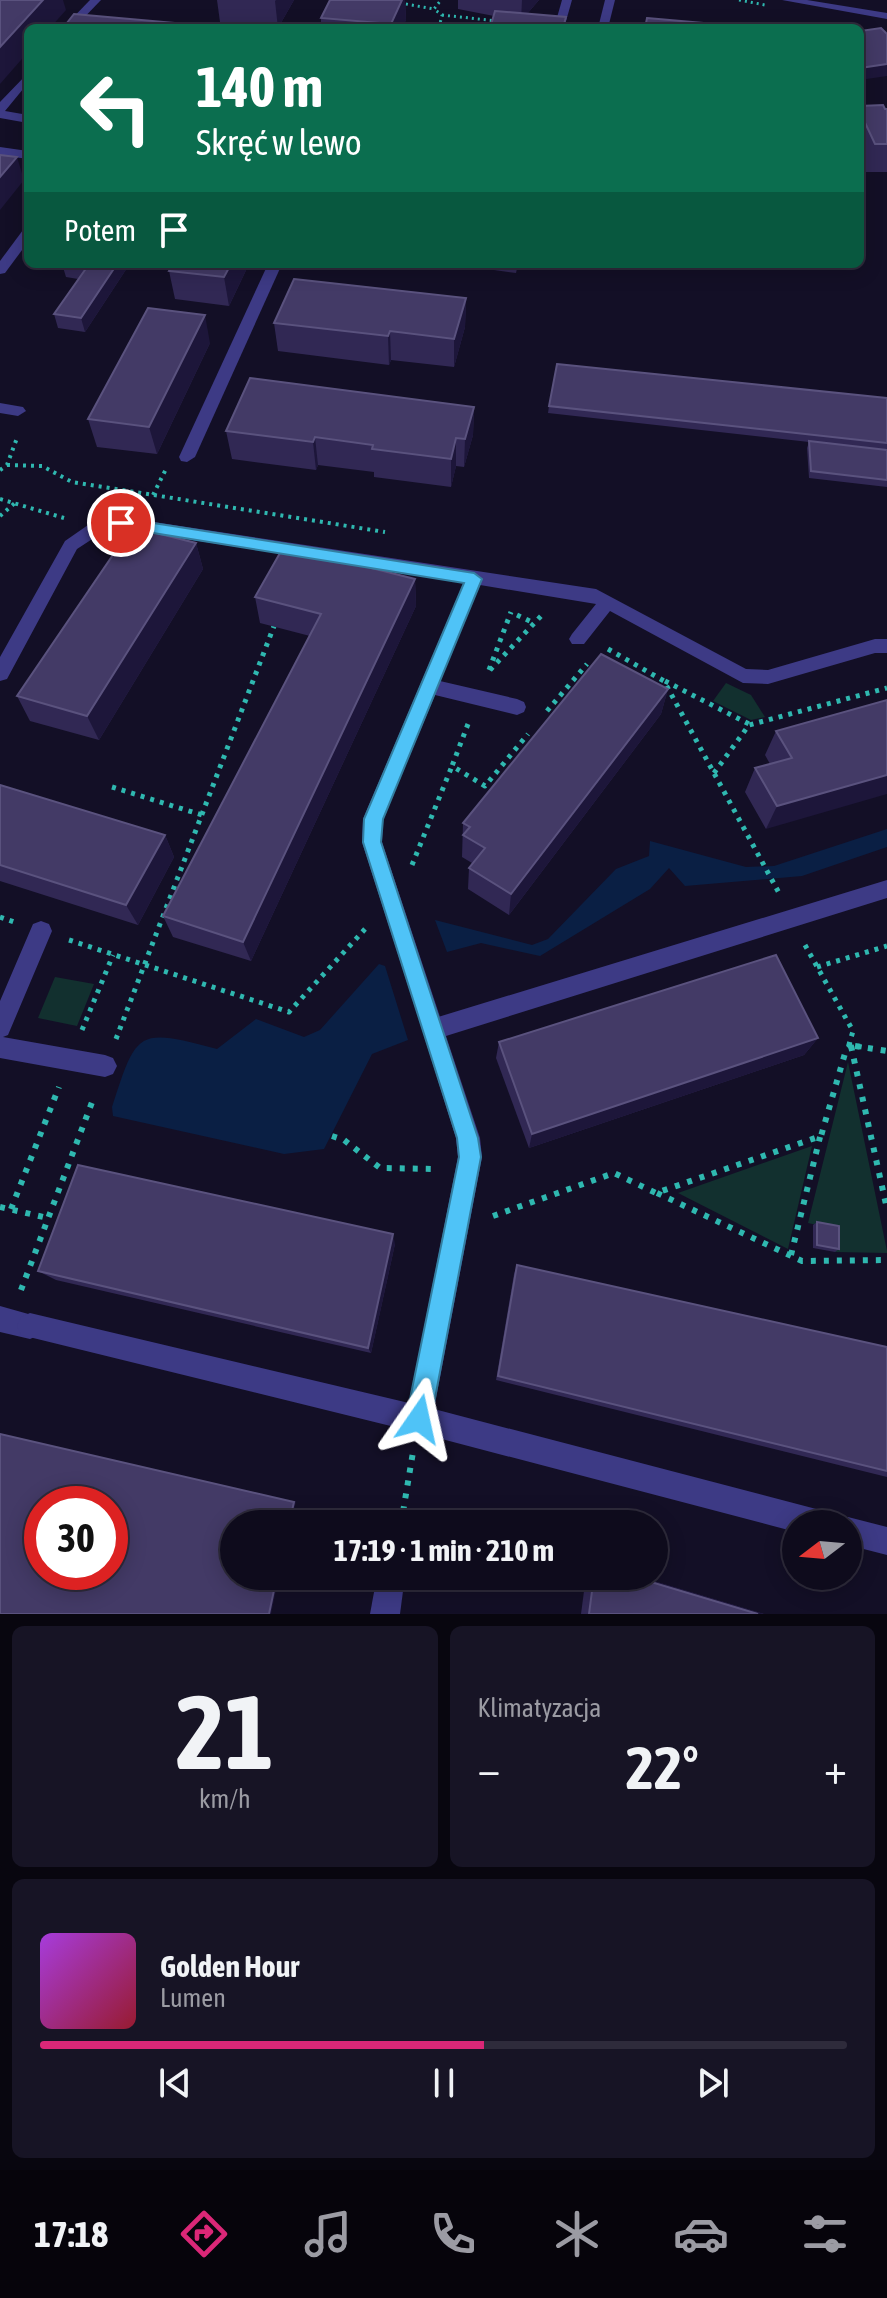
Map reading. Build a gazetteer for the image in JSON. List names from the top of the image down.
{
  "north": "left",
  "page": {
    "turn": ["140 m", "Skręć w lewo"],
    "then": "Potem",
    "limit": "30",
    "trip": "17:19 · 1 min · 210 m",
    "tile": [
      ["21", "km/h"],
      "Klimatyzacja"
    ],
    "heat": ["−", "22°", "+"],
    "song": ["Golden Hour", "Lumen"],
    "tabs": "17:18"
  }
}
